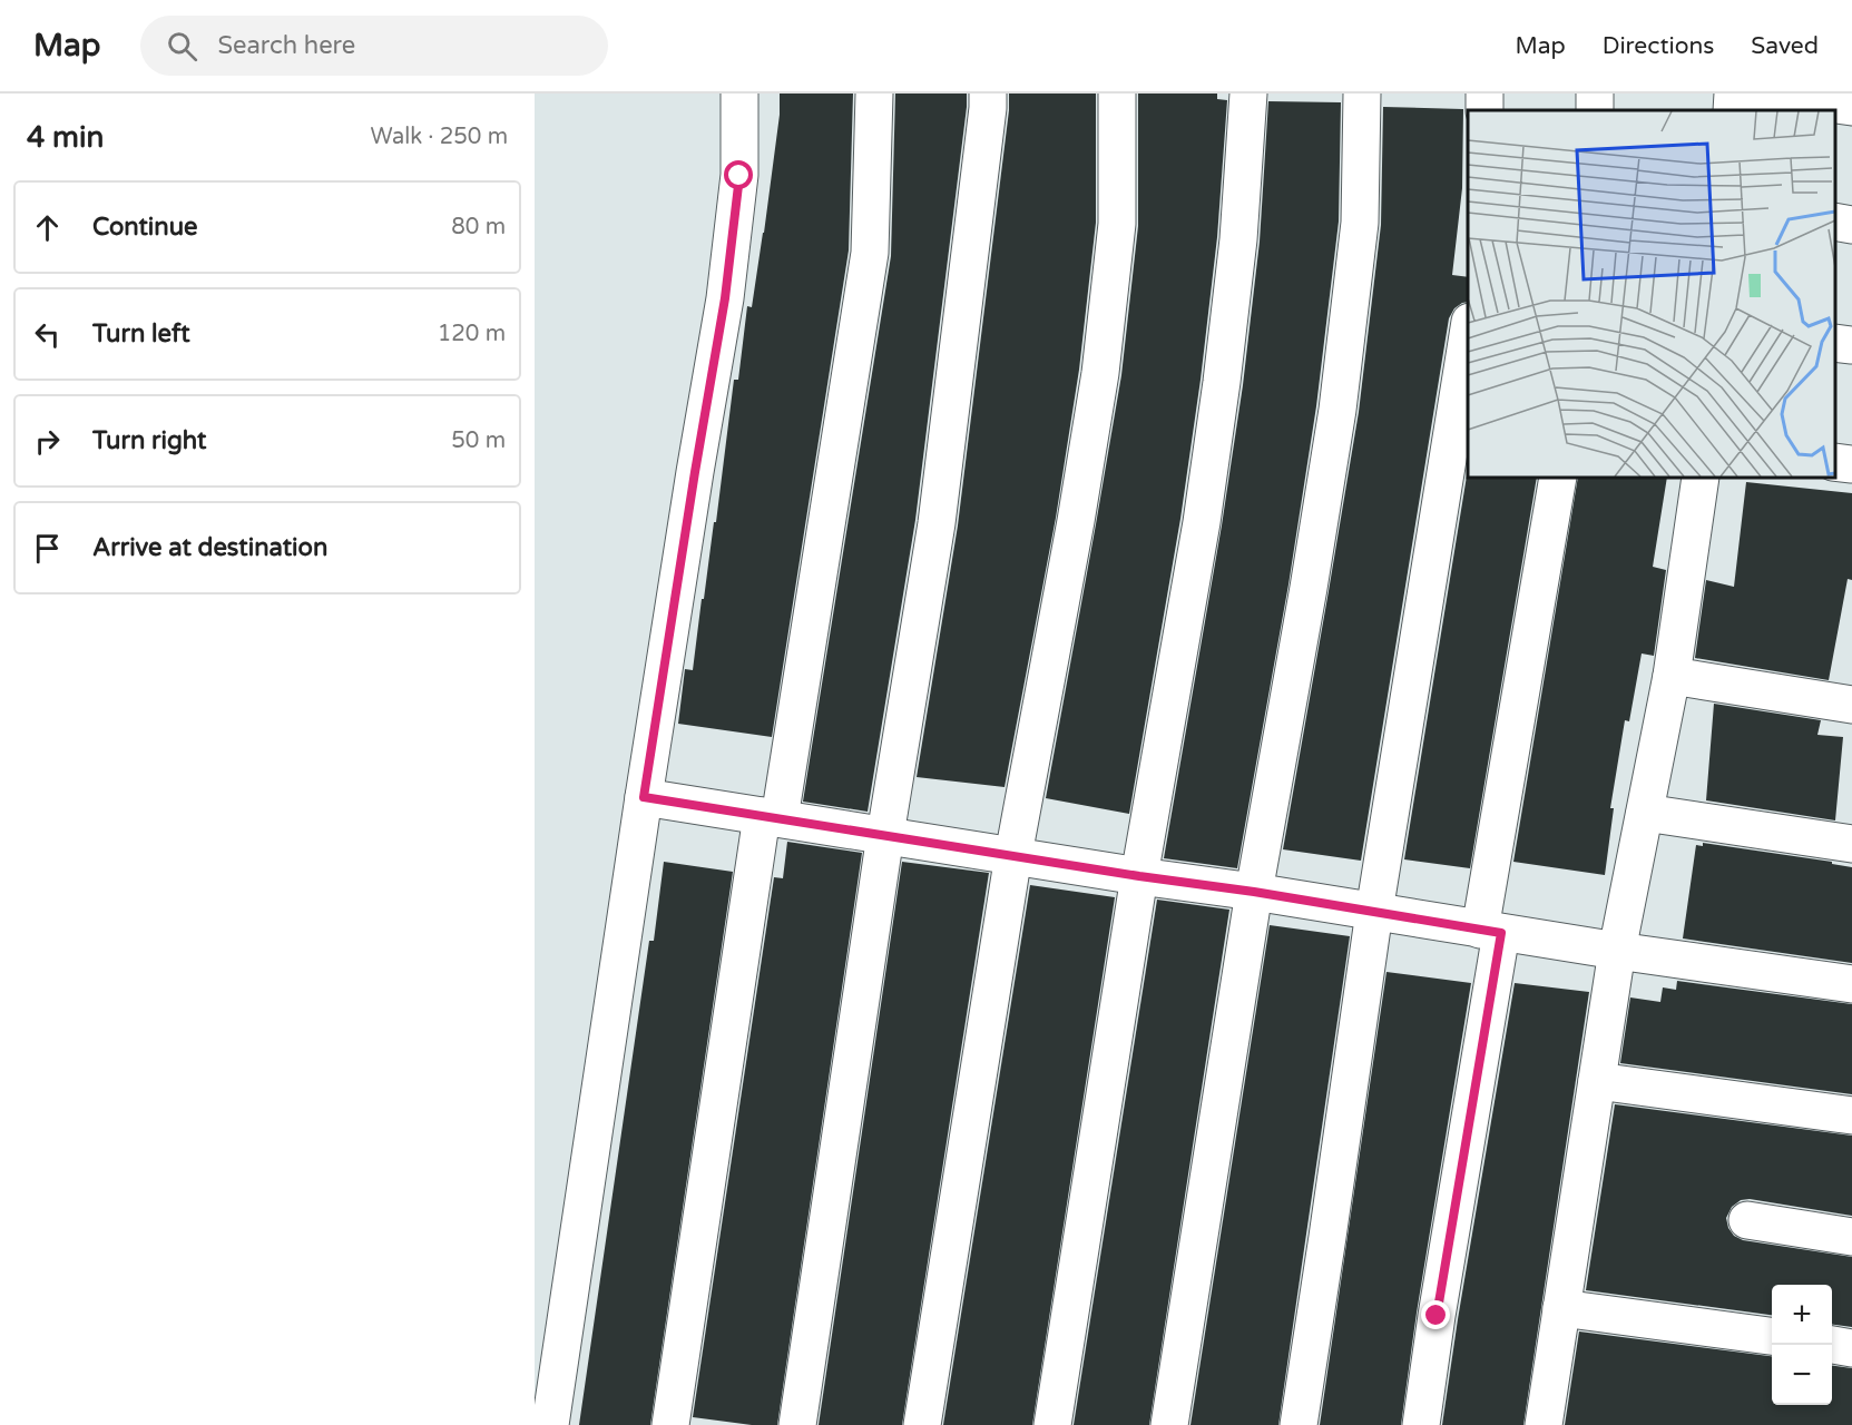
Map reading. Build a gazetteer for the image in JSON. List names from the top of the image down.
{
  "page": {
    "header": "Map",
    "search": "Search here",
    "nav": ["Map", "Directions", "Saved"],
    "heading": ["4 min", "Walk · 250 m"],
    "list": [
      ["Continue", "80 m"],
      ["Turn left", "120 m"],
      ["Turn right", "50 m"],
      "Arrive at destination"
    ],
    "map_buttons": ["+", "−"]
  }
}
